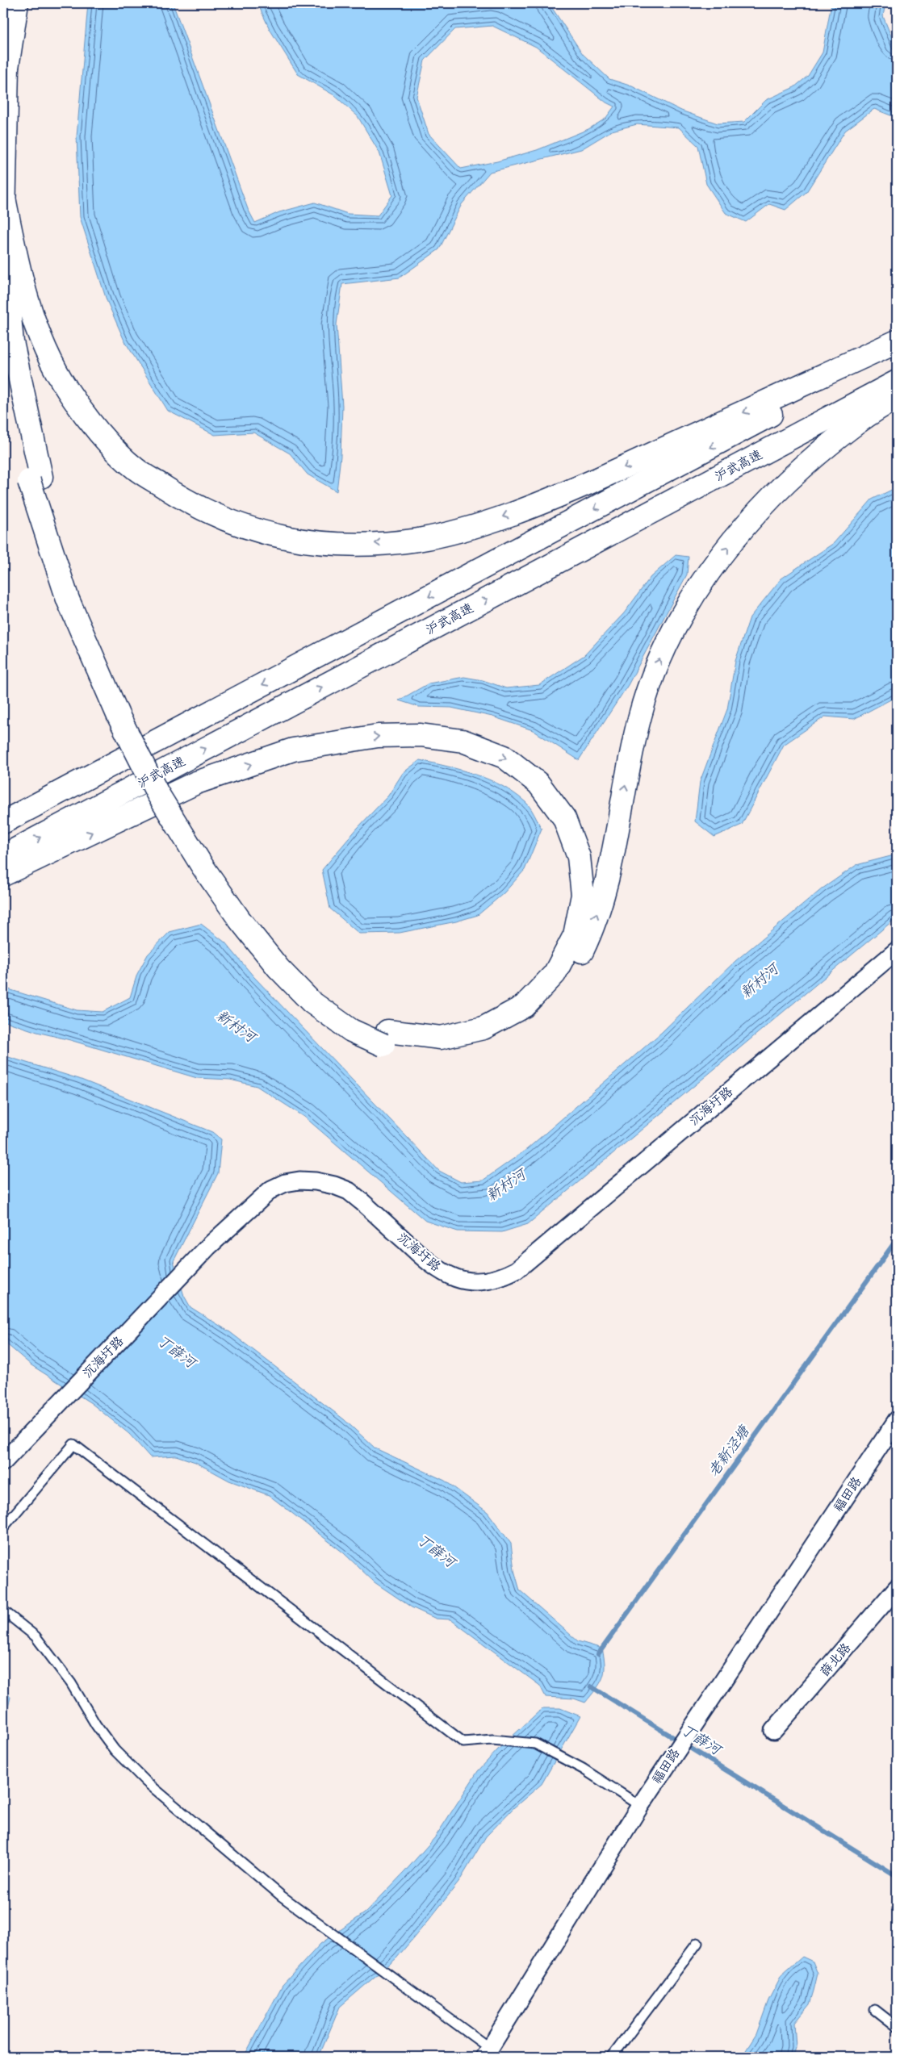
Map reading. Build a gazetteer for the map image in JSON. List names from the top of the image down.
{
  "streets": {
    "highway": ["沪武高速"],
    "street": ["沉海圩路", "福田路", "薛北路"]
  },
  "water": ["新村河", "丁薛河", "老新泾塘"]
}
